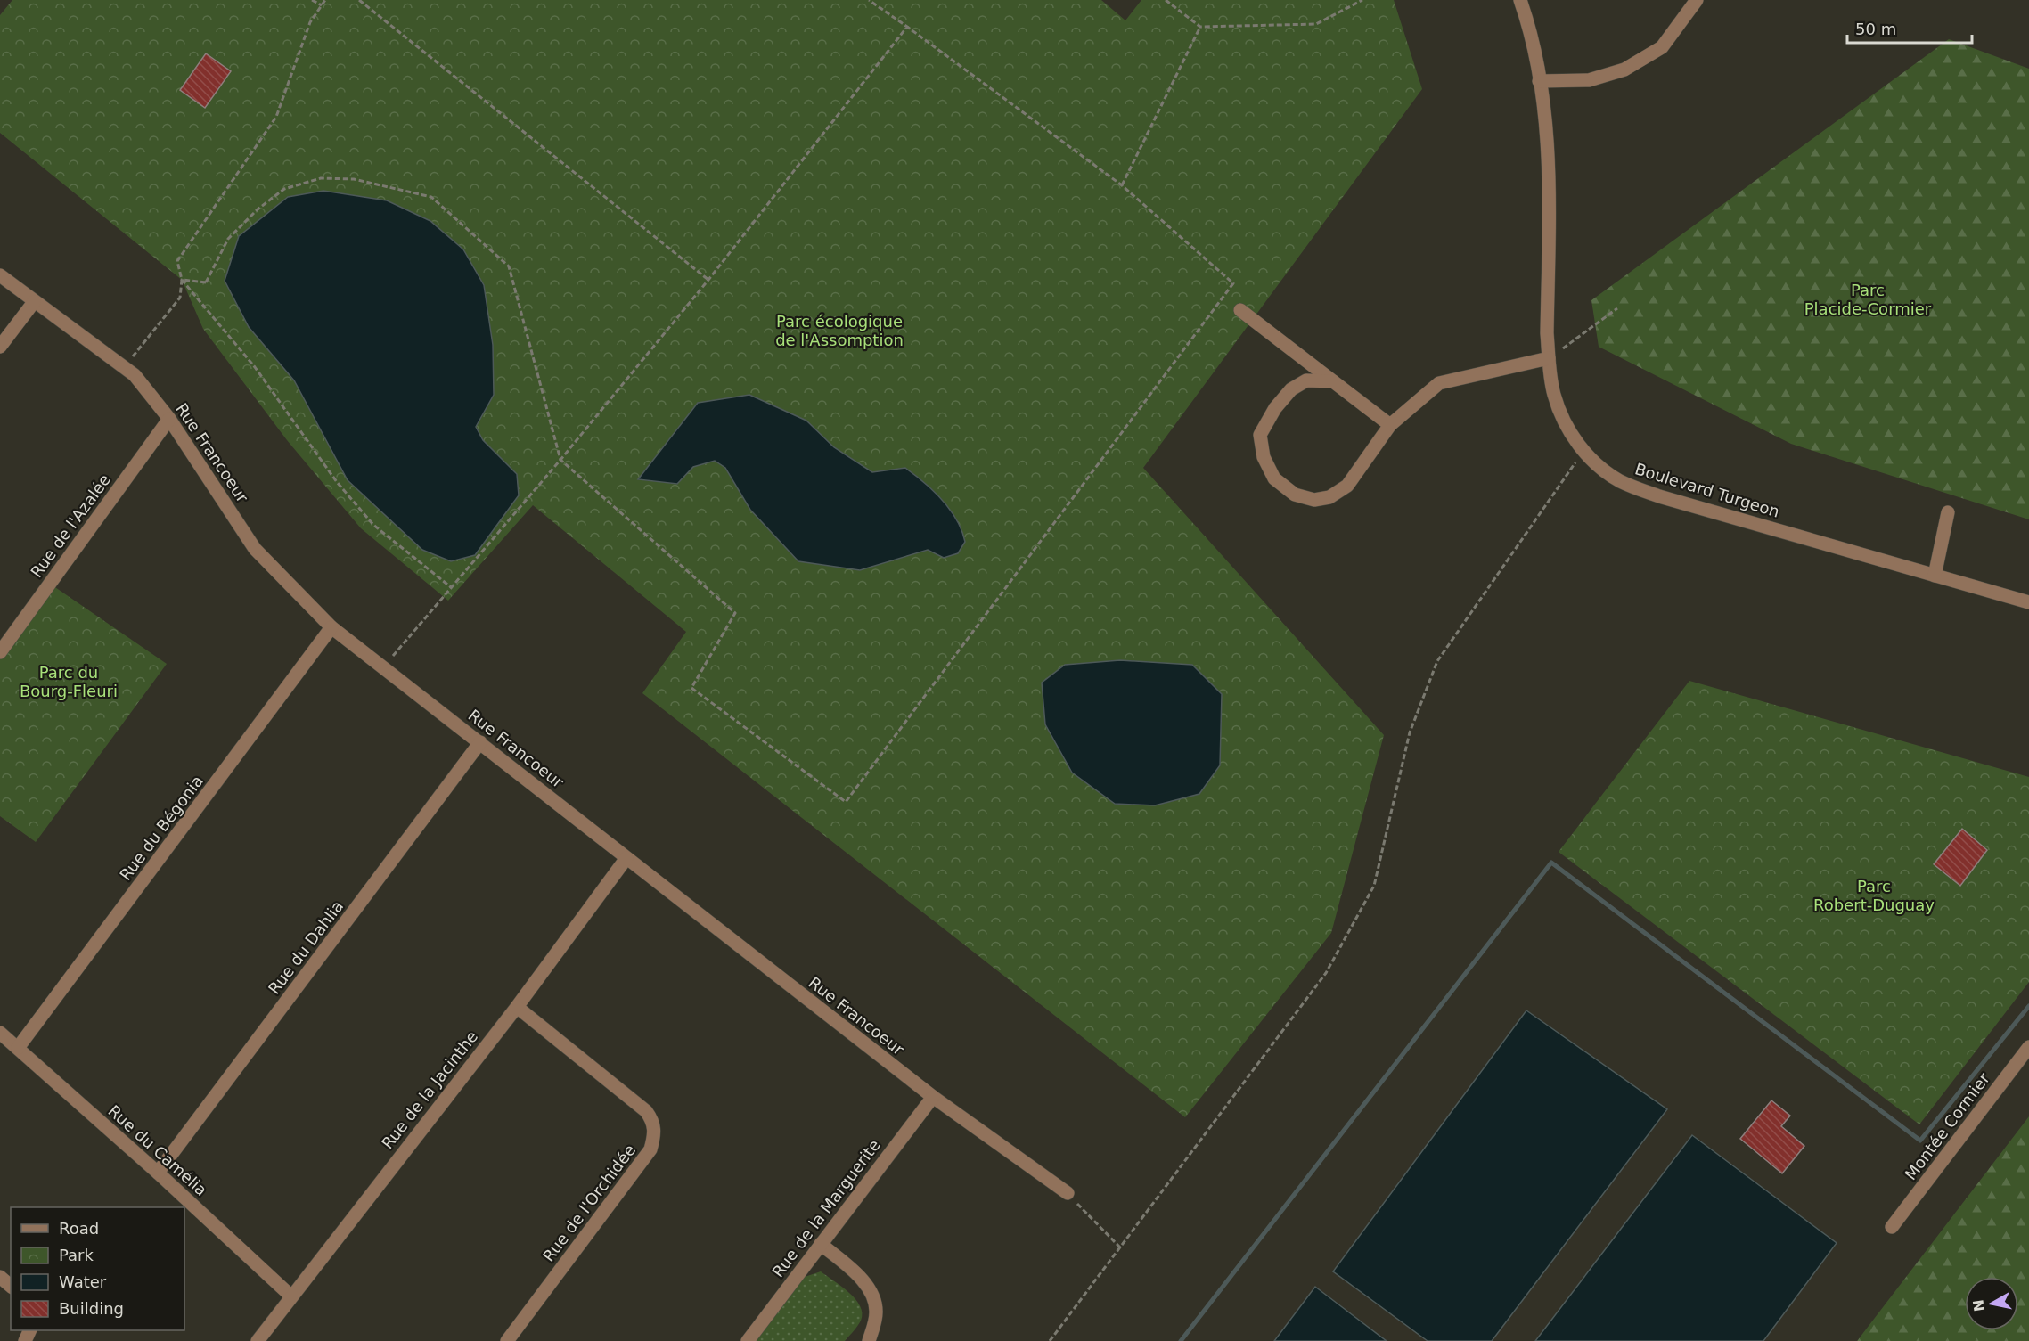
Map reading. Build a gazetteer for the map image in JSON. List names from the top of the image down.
{
  "streets": {
    "street": [
      "Rue Francoeur",
      "Boulevard Turgeon",
      "Rue de l'Azalée",
      "Rue du Bégonia",
      "Rue du Dahlia",
      "Rue de la Jacinthe",
      "Montée Cormier",
      "Rue du Camélia",
      "Rue de l'Orchidée",
      "Rue de la Marguerite"
    ]
  },
  "crossings": [
    ["Rue Francoeur", "Rue de l'Azalée"],
    ["Rue Francoeur", "Rue du Bégonia"],
    ["Rue Francoeur", "Rue du Dahlia"],
    ["Rue Francoeur", "Rue de la Jacinthe"],
    ["Rue Francoeur", "Rue de la Marguerite"],
    ["Rue du Bégonia", "Rue du Camélia"],
    ["Rue du Dahlia", "Rue du Camélia"],
    ["Rue de la Jacinthe", "Rue du Camélia"],
    ["Rue de la Jacinthe", "Rue de l'Orchidée"]
  ],
  "parks": [
    "Parc Placide-Cormier",
    "Parc écologique de l'Assomption",
    "Parc du Bourg-Fleuri",
    "Parc Robert-Duguay"
  ],
  "legend": [
    "Road",
    "Park",
    "Water",
    "Building"
  ],
  "scale_bar": "50 m",
  "north": "left"
}
